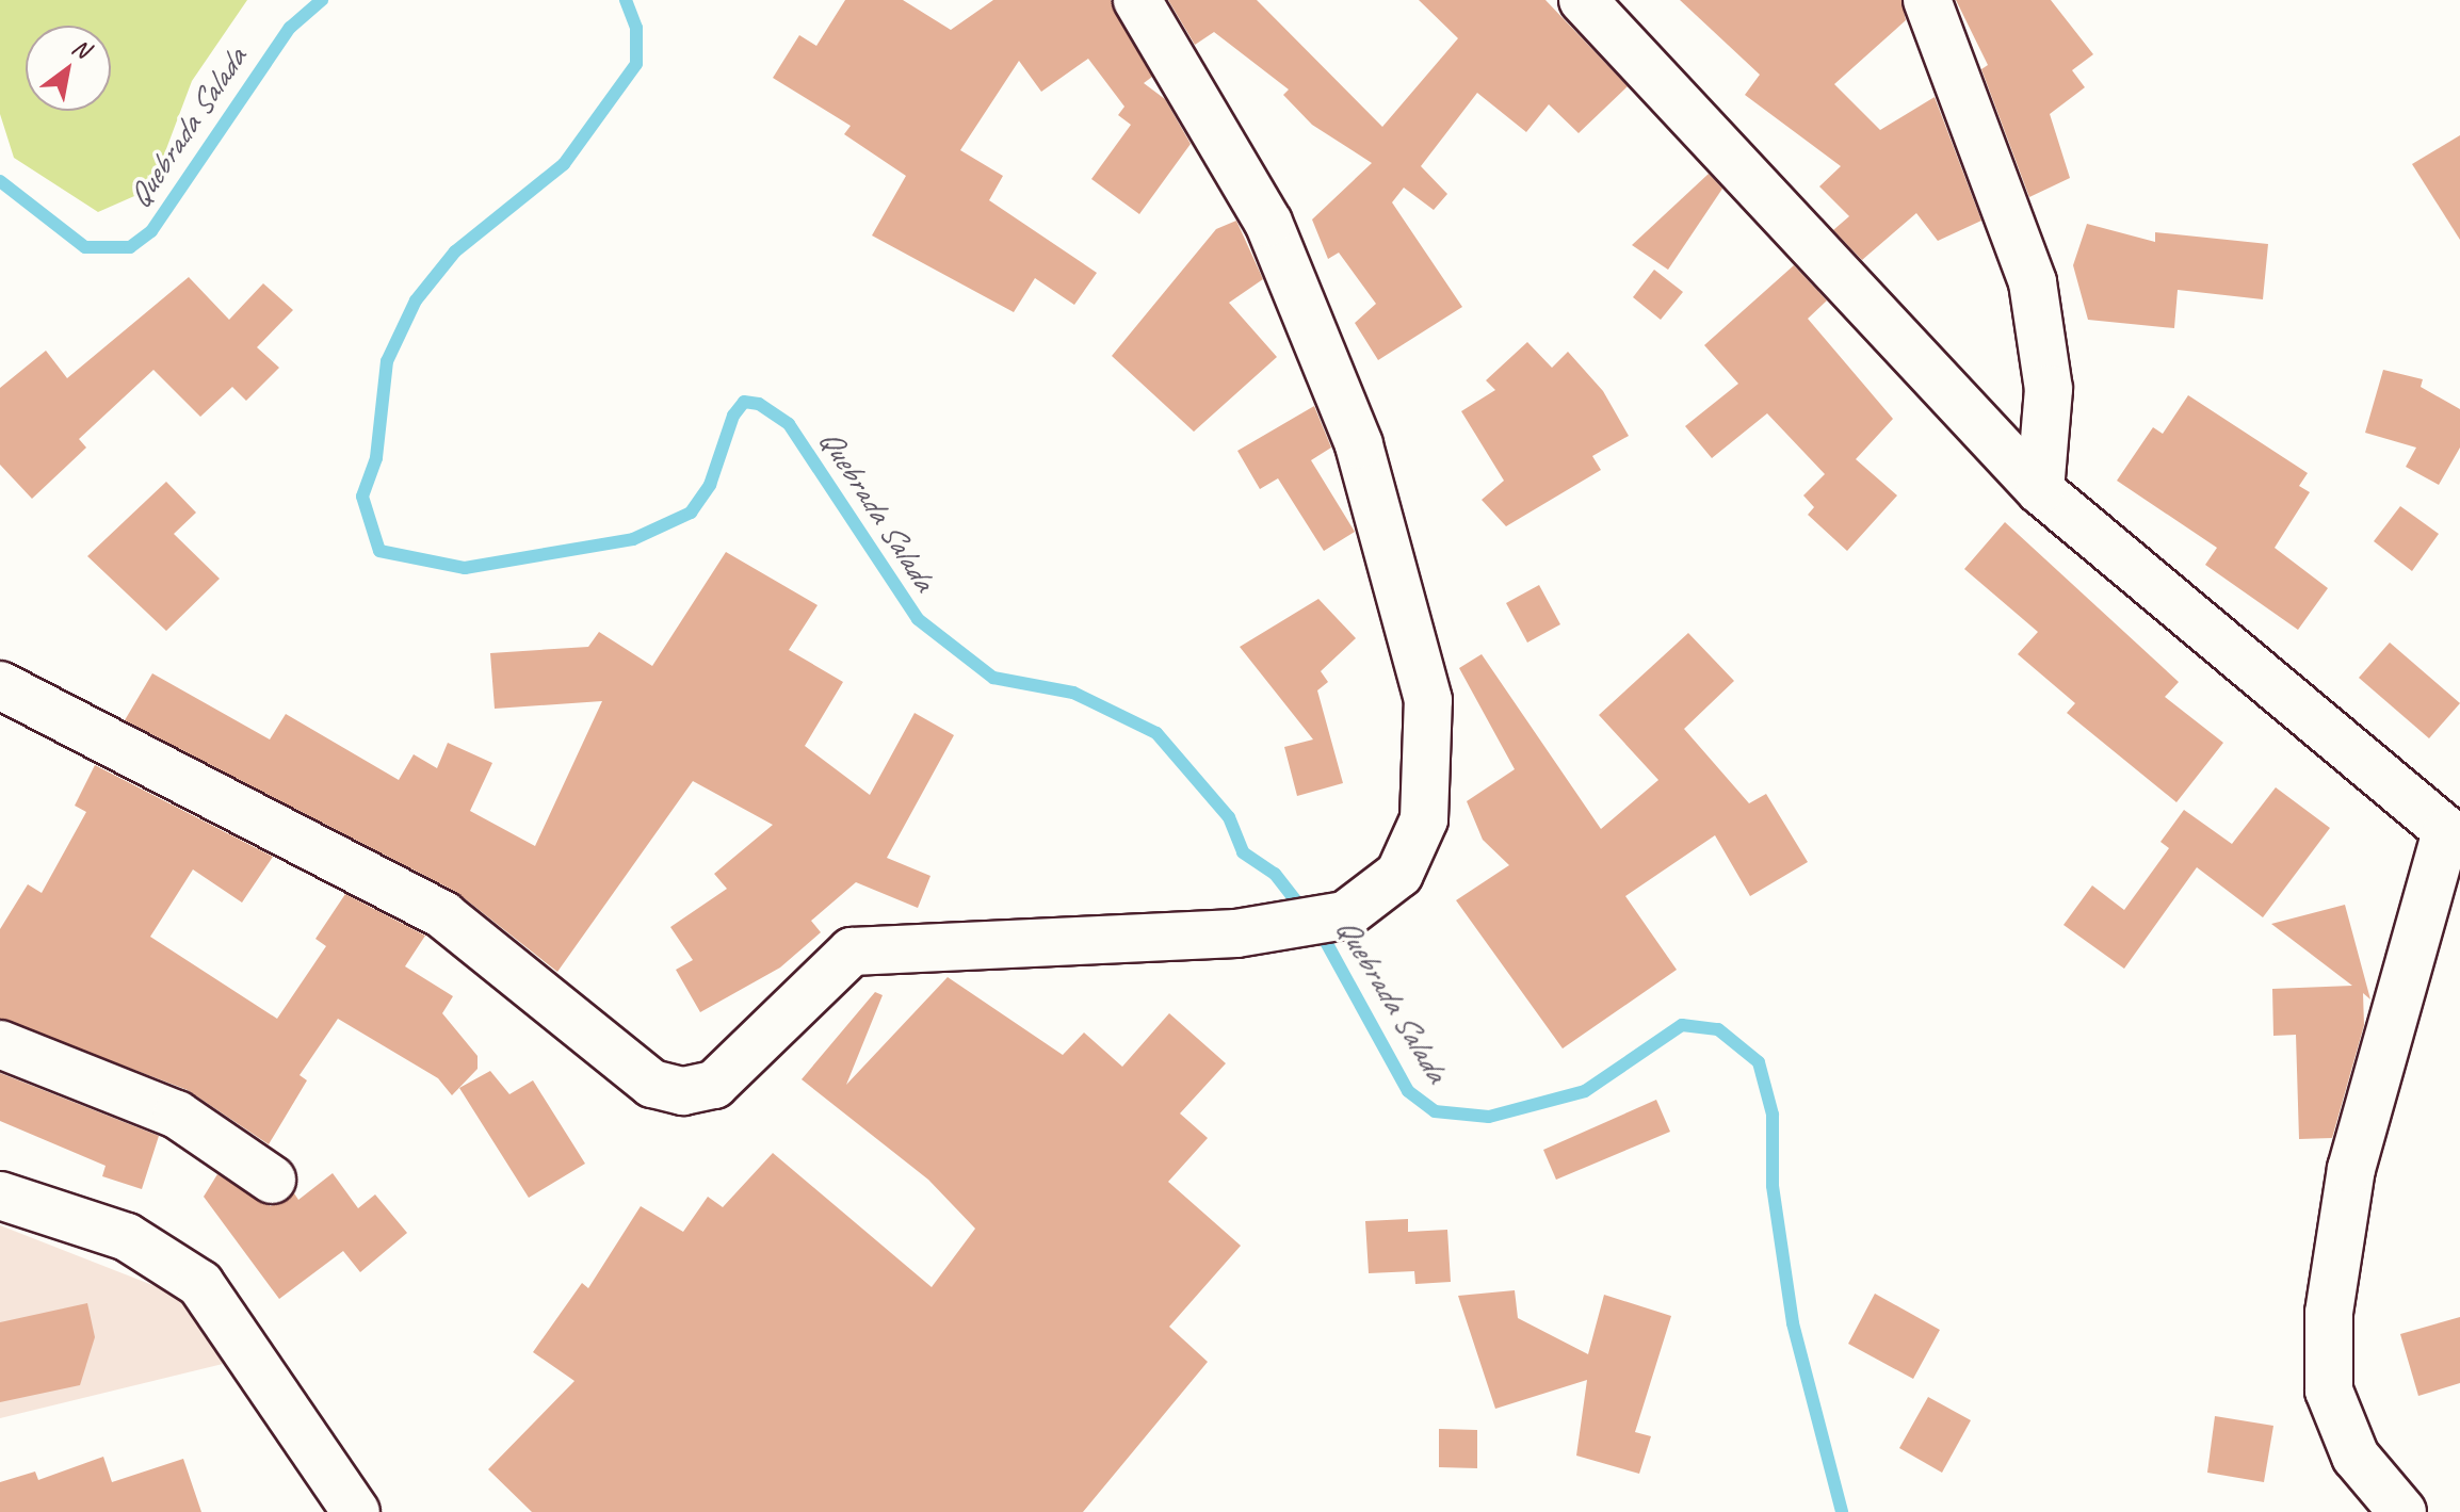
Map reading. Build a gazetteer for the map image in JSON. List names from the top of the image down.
{
  "water": ["Quebrada Salada"],
  "north": "top right"
}
